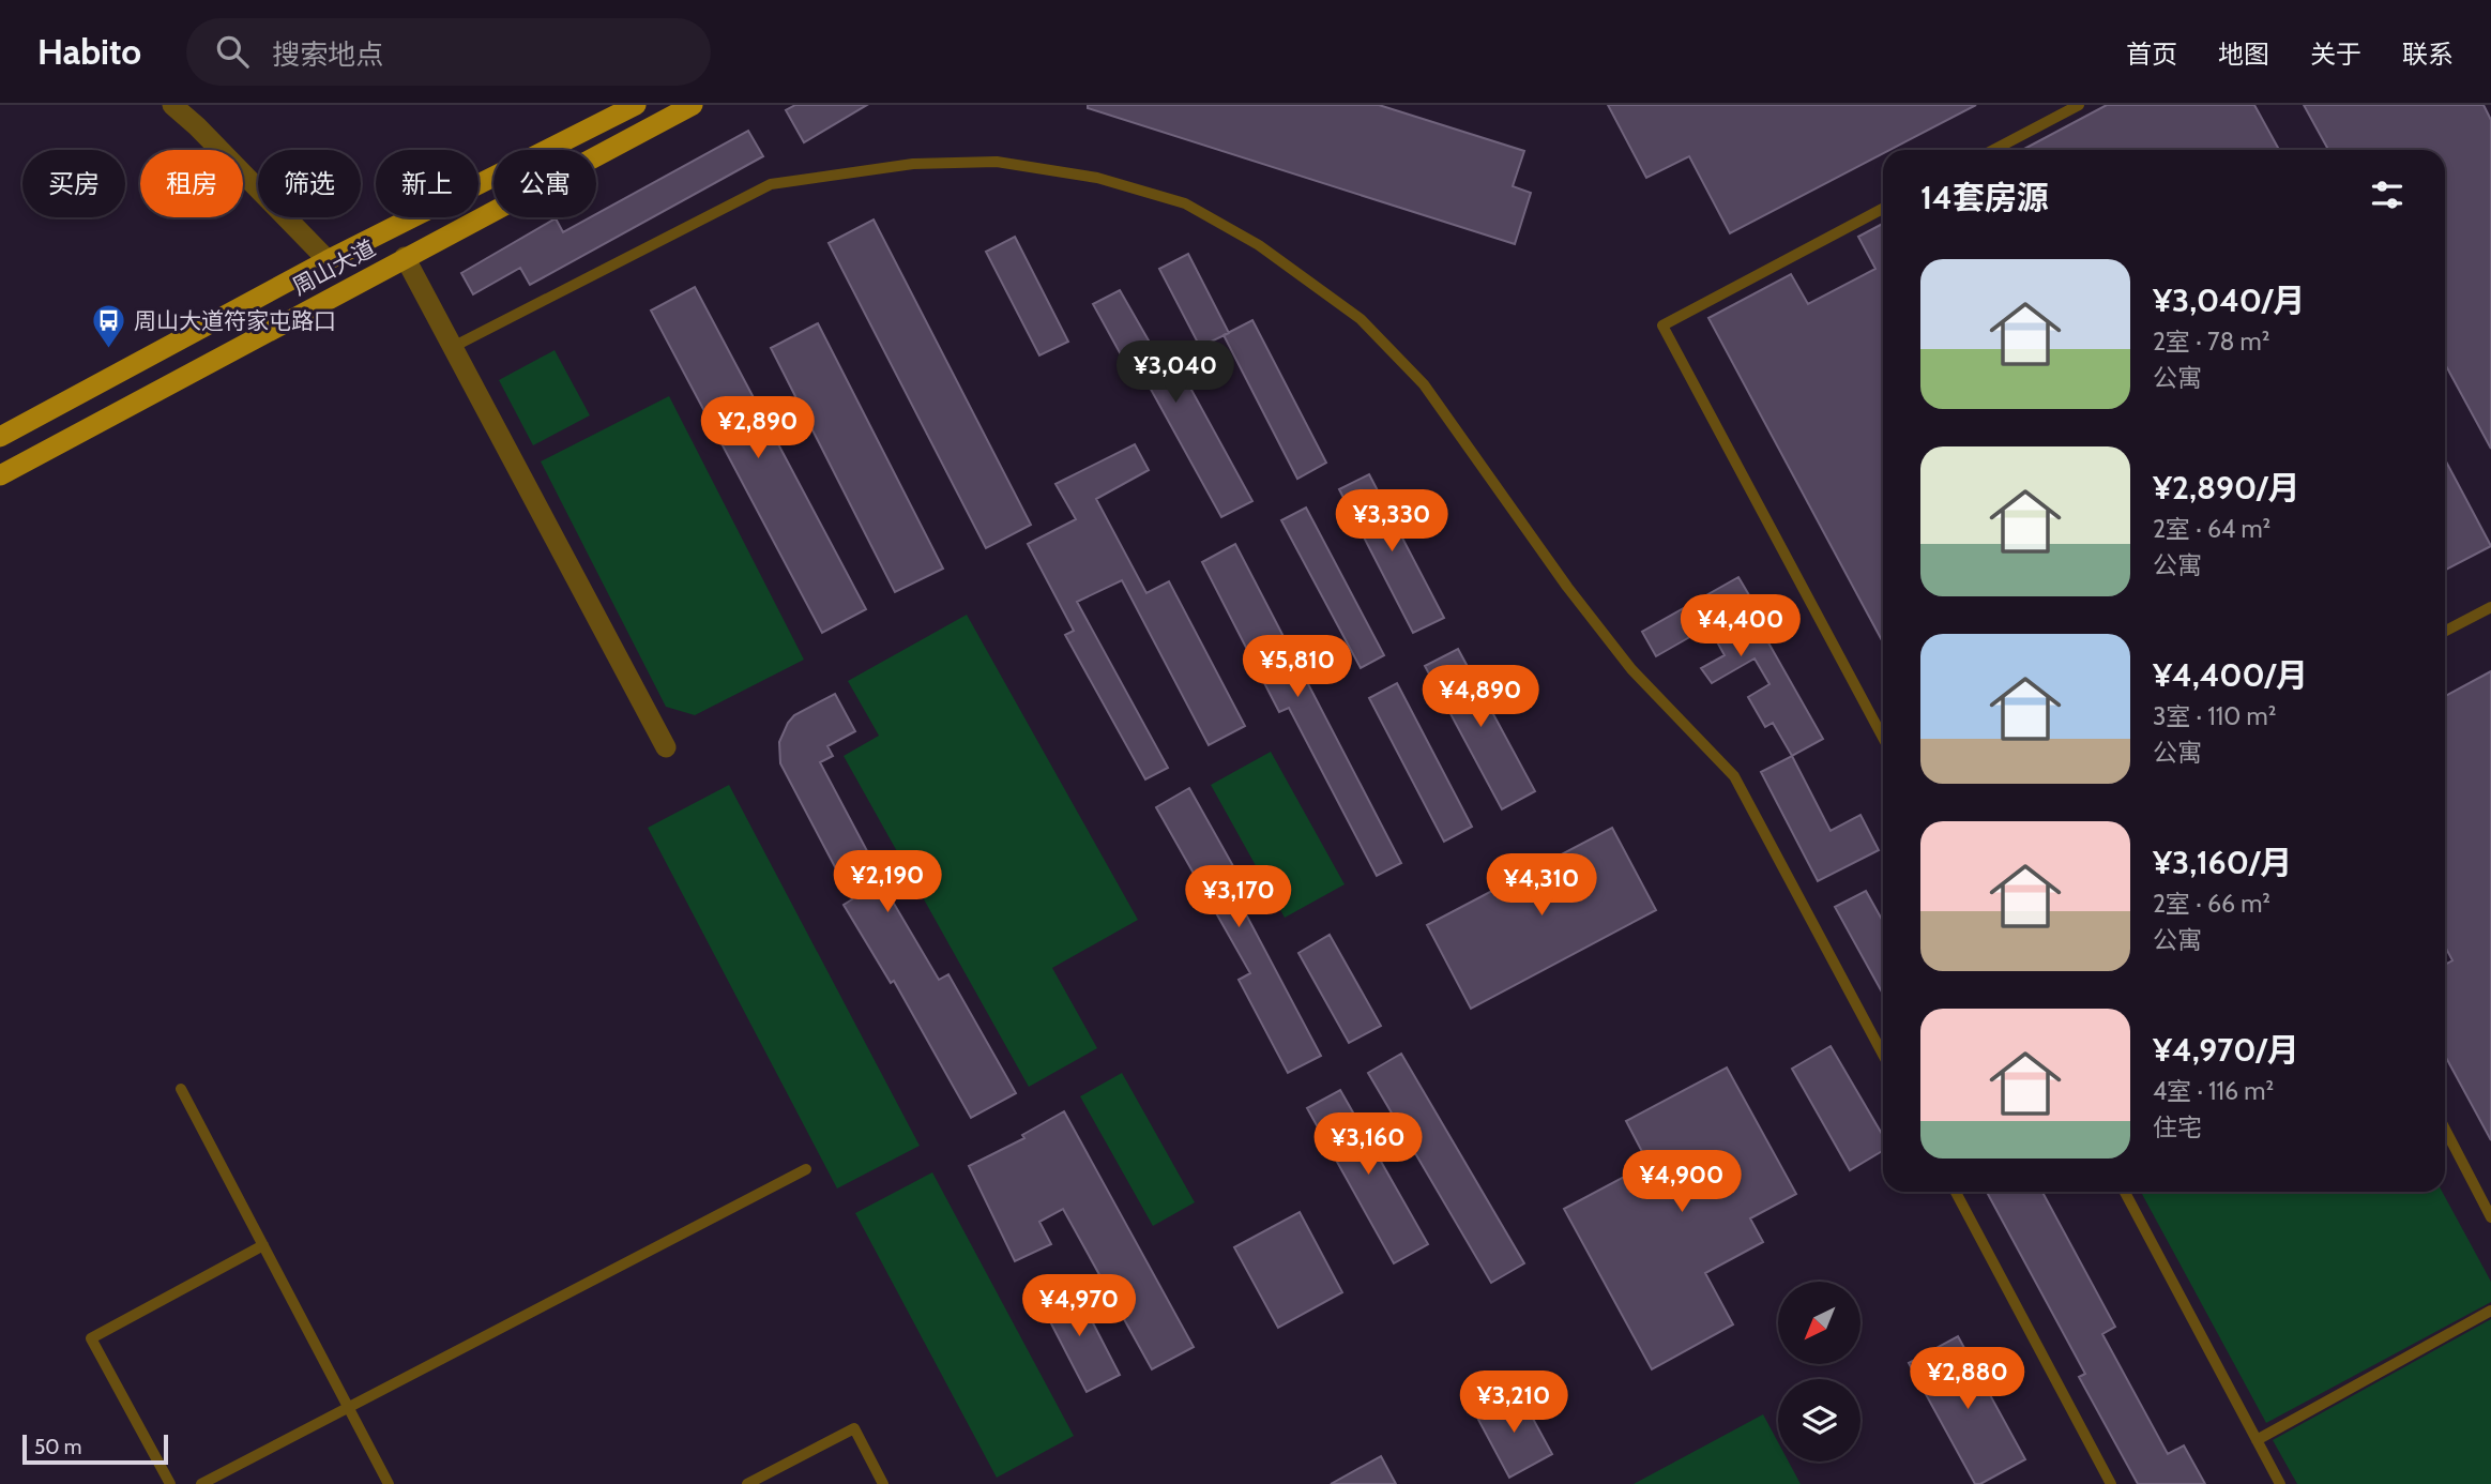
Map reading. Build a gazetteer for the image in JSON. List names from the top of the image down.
{
  "streets": {
    "main road": ["周山大道"]
  },
  "places": {
    "bus stop": ["周山大道符家屯路口"]
  },
  "scale_bar": "50 m",
  "north": "bottom left",
  "page": {
    "header": "Habito",
    "search": "搜索地点",
    "nav": [
      "首页",
      "地图",
      "关于",
      "联系"
    ],
    "chip": [
      "买房",
      "租房",
      "筛选",
      "新上",
      "公寓"
    ],
    "heading": "14套房源",
    "list": [
      {
        "name": "¥3,040/月",
        "note": "2室 · 78 m² · 公寓"
      },
      {
        "name": "¥2,890/月",
        "note": "2室 · 64 m² · 公寓"
      },
      {
        "name": "¥4,400/月",
        "note": "3室 · 110 m² · 公寓"
      },
      {
        "name": "¥3,160/月",
        "note": "2室 · 66 m² · 公寓"
      },
      {
        "name": "¥4,970/月",
        "note": "4室 · 116 m² · 住宅"
      }
    ],
    "price": [
      "¥3,040",
      "¥2,890",
      "¥3,330",
      "¥4,400",
      "¥5,810",
      "¥4,890",
      "¥2,190",
      "¥4,310",
      "¥3,170",
      "¥3,160",
      "¥4,900",
      "¥4,970",
      "¥2,880",
      "¥3,210"
    ],
    "scale": "50 m"
  }
}
